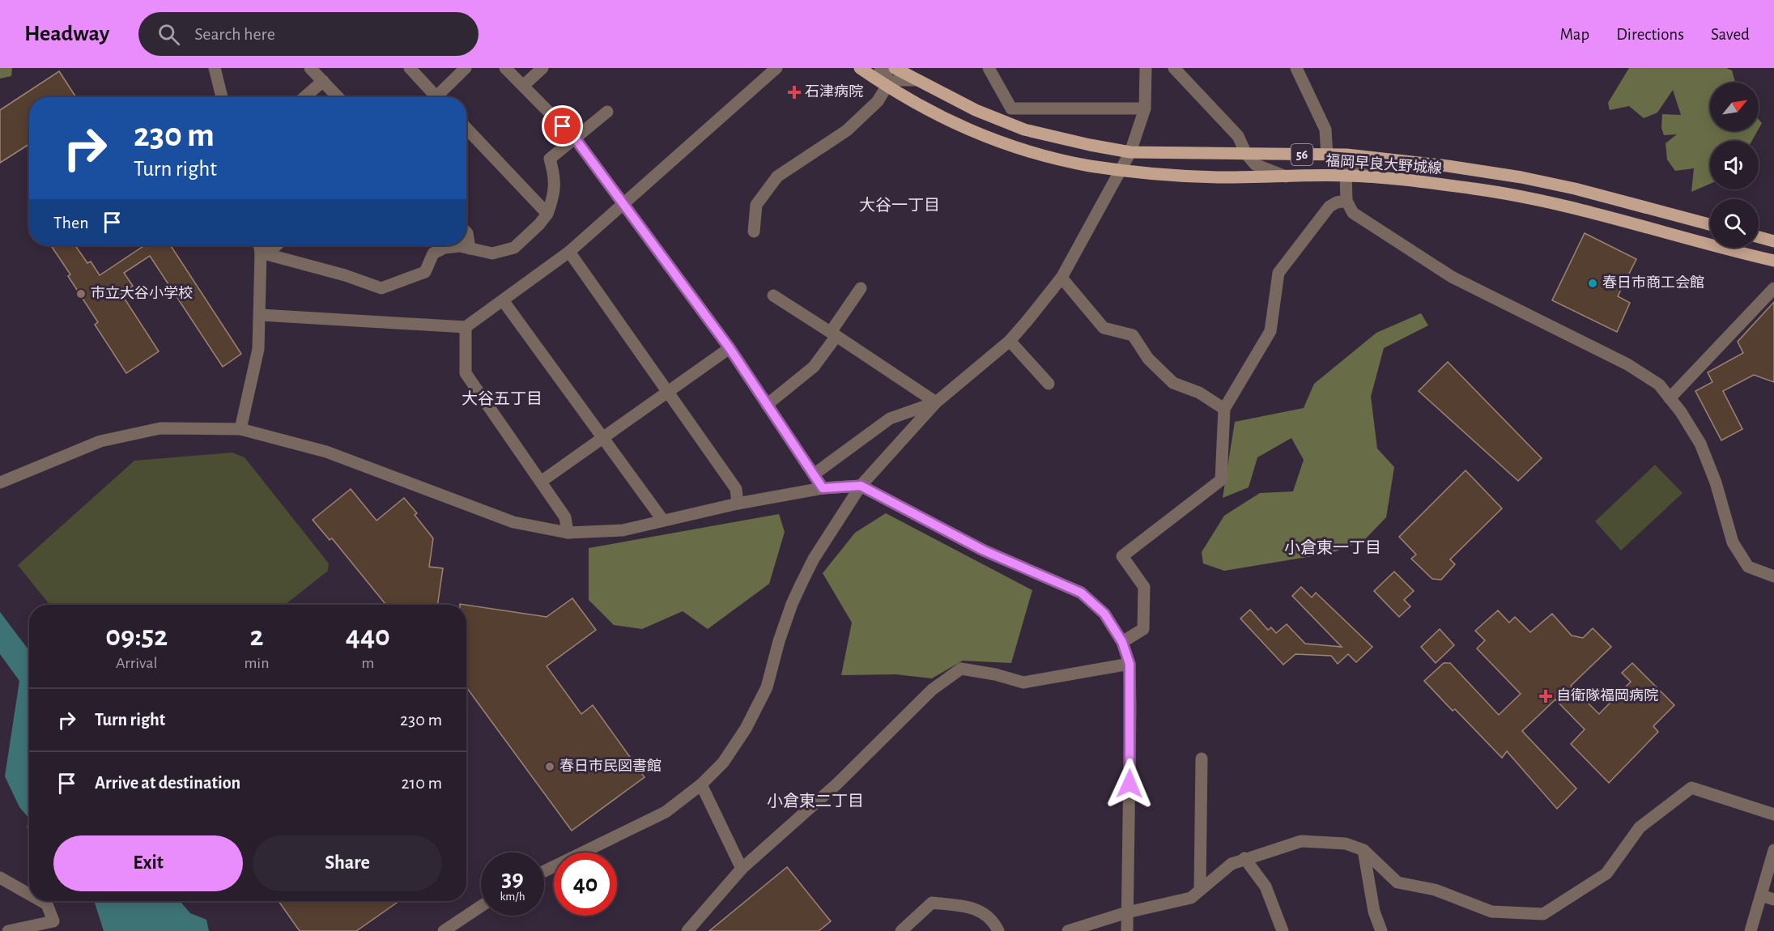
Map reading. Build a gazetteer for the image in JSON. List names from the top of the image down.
{
  "streets": {
    "main road": ["56", "福岡早良大野城線"]
  },
  "districts": [
    "大谷一丁目",
    "大谷五丁目",
    "小倉東一丁目",
    "小倉東二丁目"
  ],
  "places": {
    "health": ["石津病院", "自衛隊福岡病院"],
    "other": ["春日市商工会館", "市立大谷小学校", "春日市民図書館"]
  },
  "north": "top right",
  "page": {
    "header": "Headway",
    "search": "Search here",
    "nav": ["Map", "Directions", "Saved"],
    "turn": ["230 m", "Turn right"],
    "then": "Then",
    "eta": [
      "09:52",
      "Arrival",
      "2",
      "min",
      "440",
      "m"
    ],
    "list": [
      {
        "name": "Turn right",
        "value": "230 m"
      },
      {
        "name": "Arrive at destination",
        "value": "210 m"
      }
    ],
    "buttons": ["Exit", "Share"],
    "speed": "39 km/h",
    "limit": "40"
  }
}
